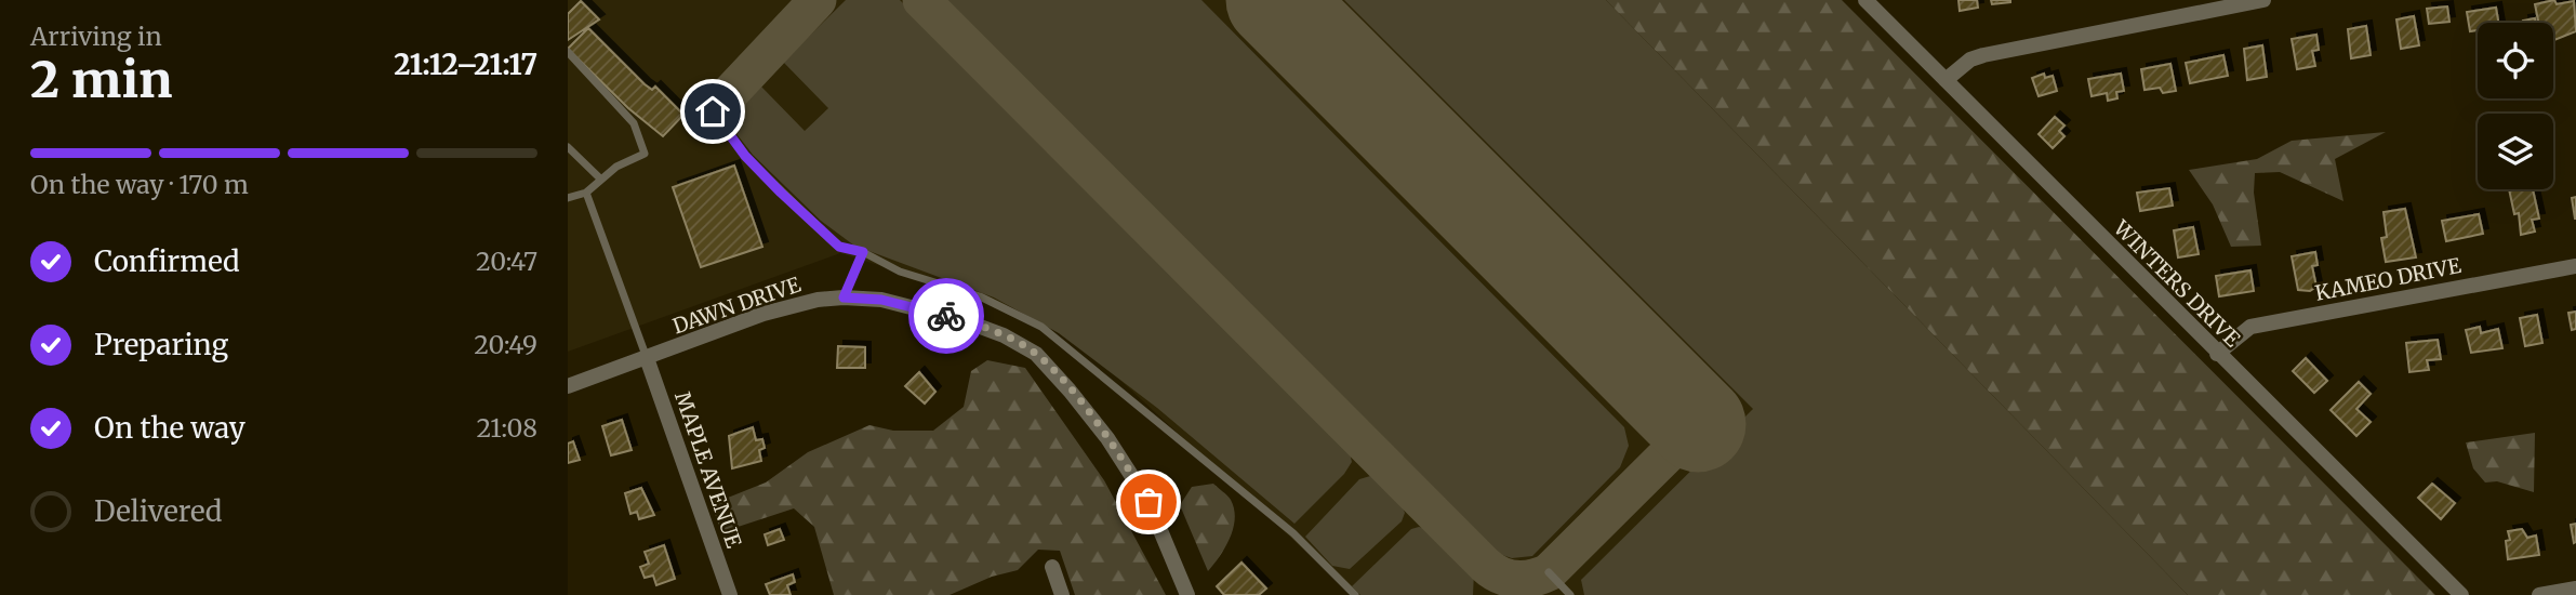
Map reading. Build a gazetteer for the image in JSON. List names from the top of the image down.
{
  "streets": {
    "street": [
      "KAMEO DRIVE",
      "WINTERS DRIVE",
      "DAWN DRIVE",
      "MAPLE AVENUE"
    ]
  },
  "crossings": [
    ["KAMEO DRIVE", "WINTERS DRIVE"],
    ["DAWN DRIVE", "MAPLE AVENUE"]
  ],
  "page": {
    "heading": ["2 min", "Arriving in", "21:12–21:17"],
    "bar": "On the way · 170 m",
    "list": [
      ["Confirmed", "20:47"],
      ["Preparing", "20:49"],
      ["On the way", "21:08"],
      "Delivered"
    ]
  }
}
